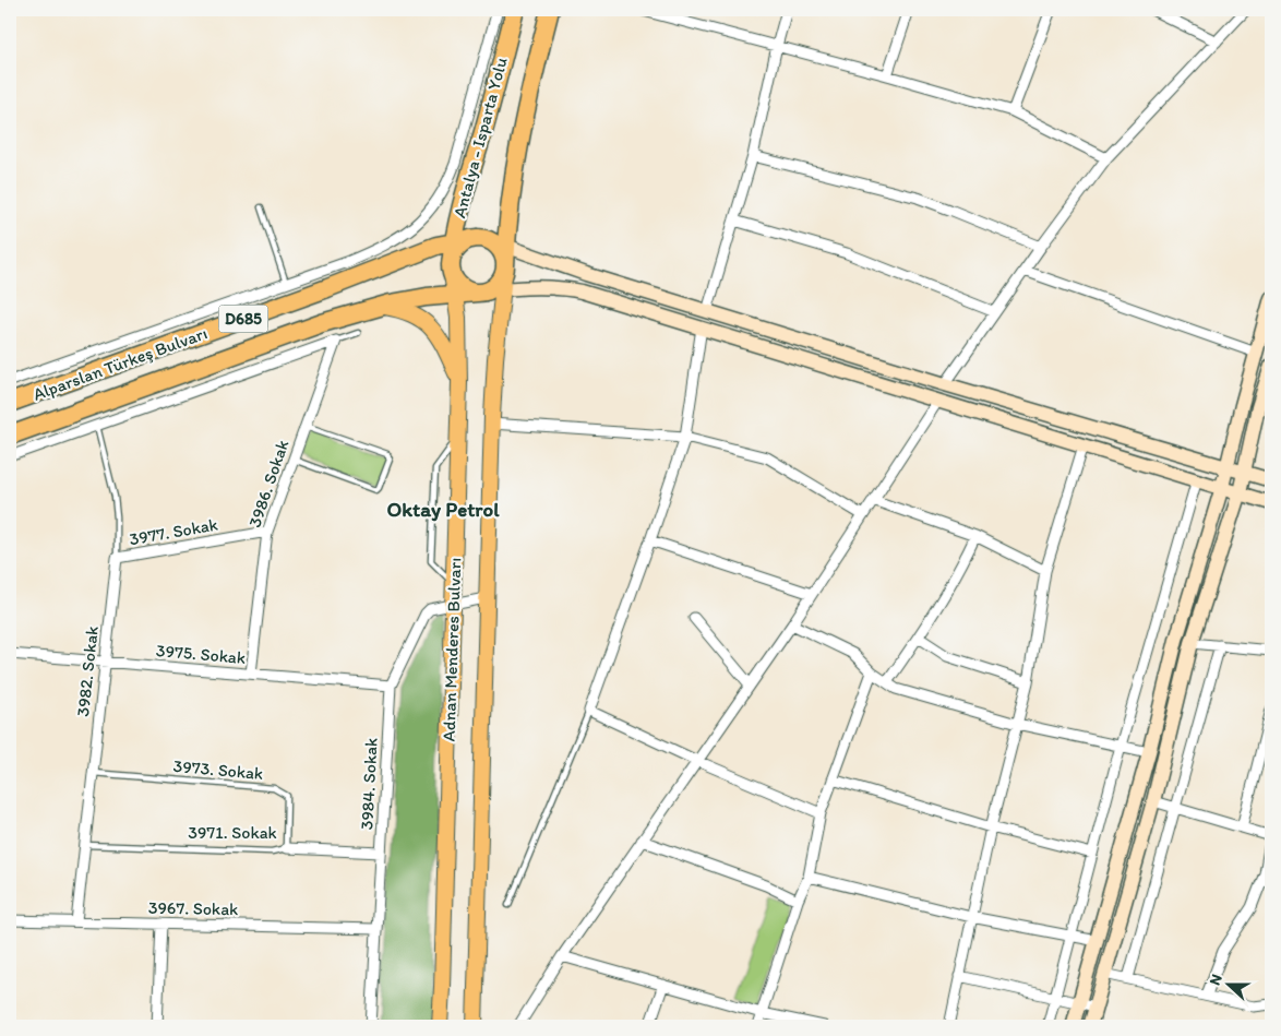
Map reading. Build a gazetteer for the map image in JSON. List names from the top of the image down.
{
  "streets": {
    "highway": [
      "Antalya - Isparta Yolu",
      "D685",
      "Alparslan Türkeş Bulvarı",
      "Adnan Menderes Bulvarı"
    ],
    "street": [
      "3986. Sokak",
      "3977. Sokak",
      "3975. Sokak",
      "3982. Sokak",
      "3984. Sokak",
      "3971. Sokak",
      "3967. Sokak"
    ],
    "lane": ["3973. Sokak"]
  },
  "crossings": [
    ["Antalya - Isparta Yolu", "Alparslan Türkeş Bulvarı"],
    ["Antalya - Isparta Yolu", "Adnan Menderes Bulvarı"],
    ["Alparslan Türkeş Bulvarı", "Adnan Menderes Bulvarı"],
    ["3986. Sokak", "3977. Sokak"],
    ["3986. Sokak", "3975. Sokak"],
    ["3977. Sokak", "3982. Sokak"],
    ["Adnan Menderes Bulvarı", "3984. Sokak"],
    ["3975. Sokak", "3982. Sokak"],
    ["3975. Sokak", "3984. Sokak"],
    ["3982. Sokak", "3973. Sokak"],
    ["3982. Sokak", "3971. Sokak"],
    ["3982. Sokak", "3967. Sokak"],
    ["3973. Sokak", "3971. Sokak"],
    ["3984. Sokak", "3971. Sokak"],
    ["3984. Sokak", "3967. Sokak"]
  ],
  "districts": ["Oktay Petrol"],
  "north": "left"
}
